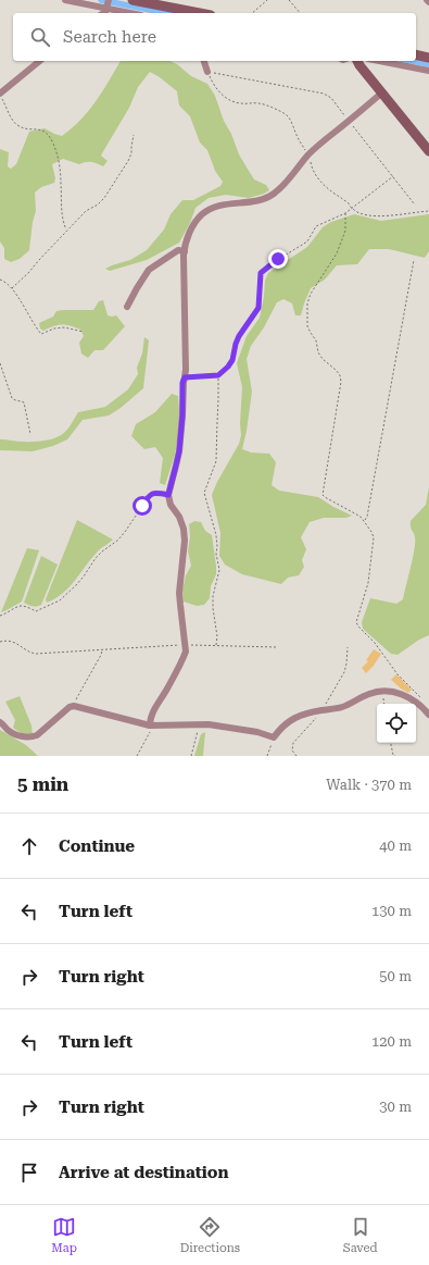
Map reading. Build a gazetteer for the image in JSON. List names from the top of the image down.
{
  "page": {
    "search": "Search here",
    "heading": ["5 min", "Walk · 370 m"],
    "list": [
      ["Continue", "40 m"],
      ["Turn left", "130 m"],
      ["Turn right", "50 m"],
      ["Turn left", "120 m"],
      ["Turn right", "30 m"],
      "Arrive at destination"
    ],
    "nav": ["Map", "Directions", "Saved"]
  }
}
